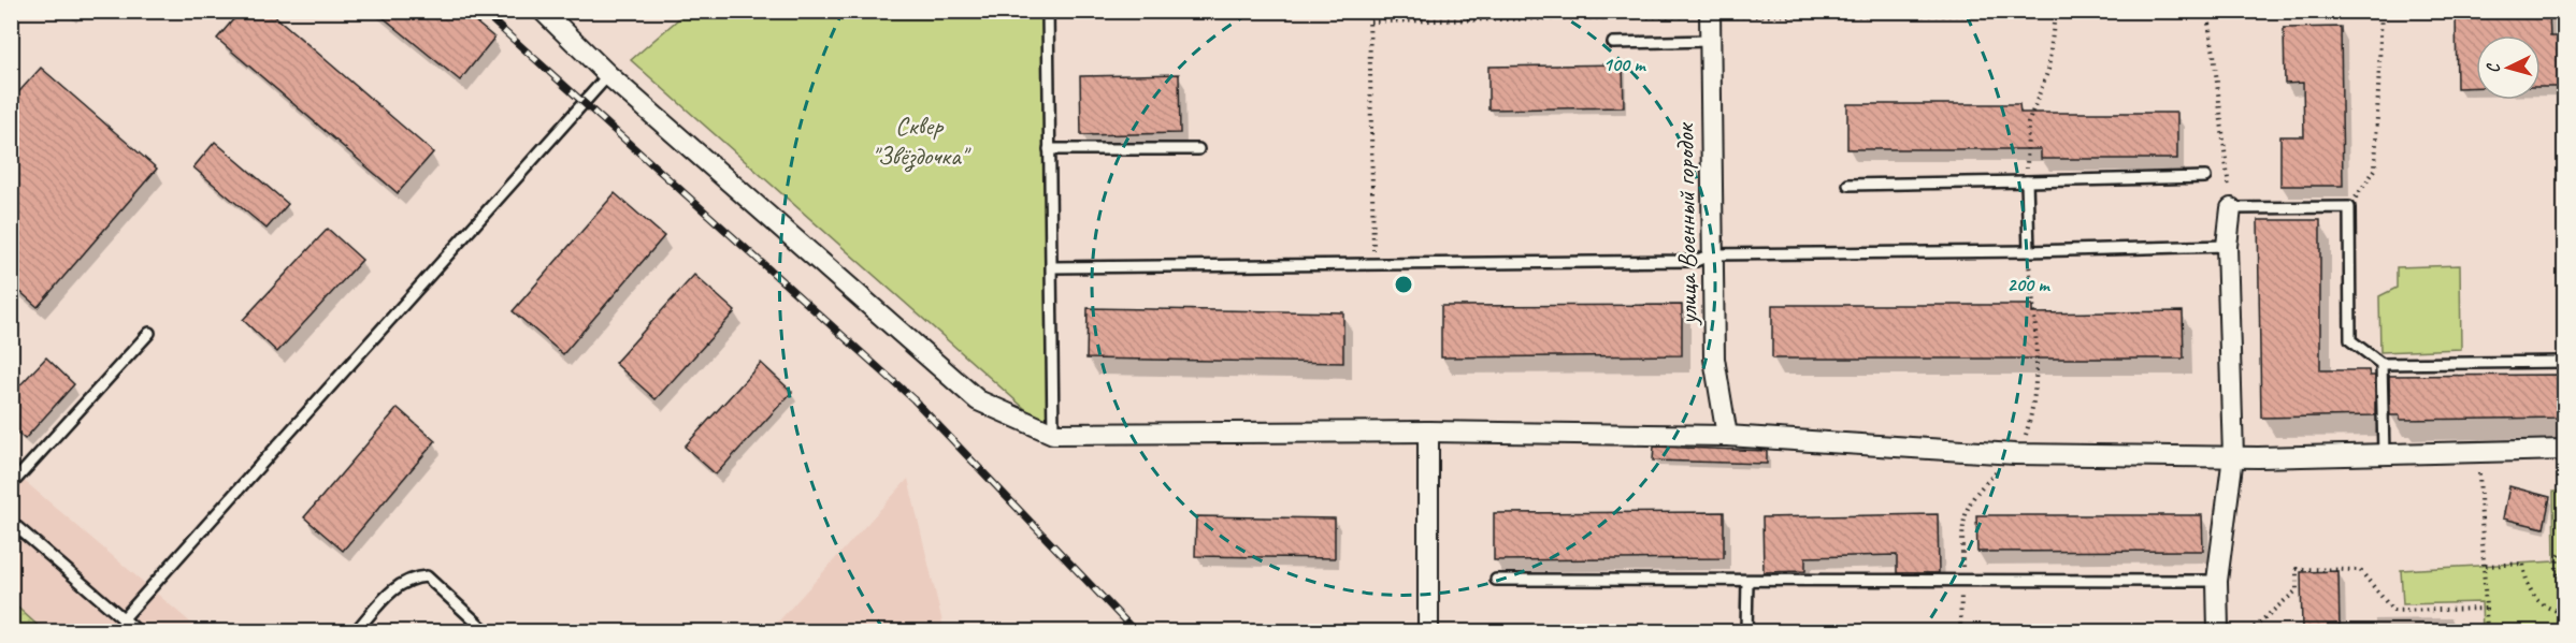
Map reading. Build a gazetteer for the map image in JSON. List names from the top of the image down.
{
  "streets": {
    "street": ["улица Военный городок"]
  },
  "parks": ["Сквер \"Звёздочка\""],
  "north": "left",
  "rings": ["100 m", "200 m"]
}
